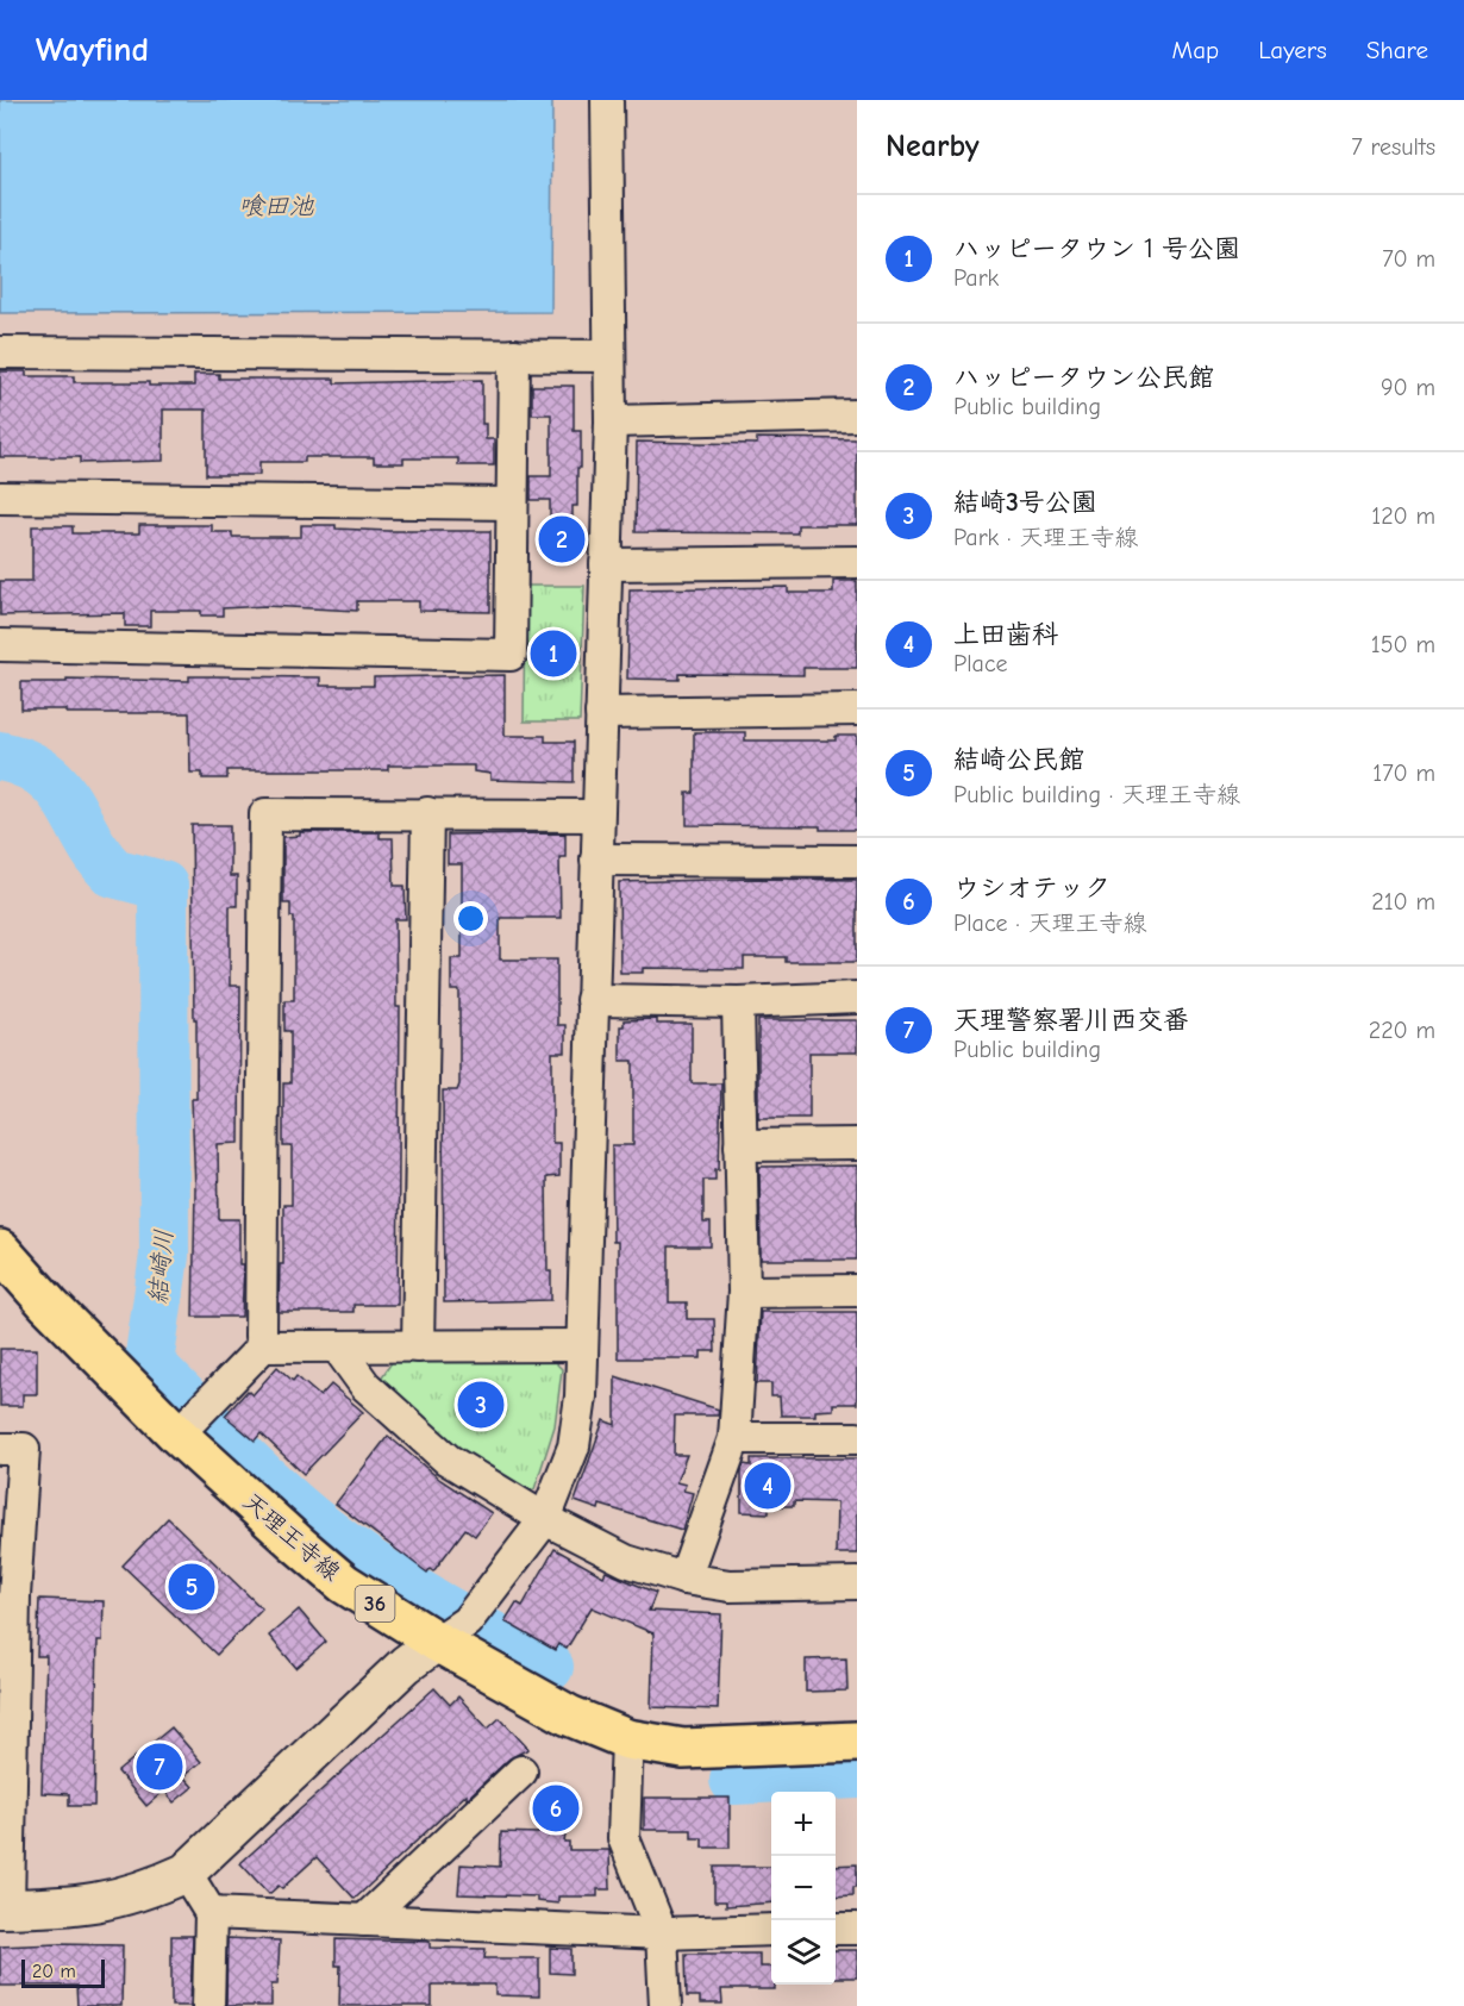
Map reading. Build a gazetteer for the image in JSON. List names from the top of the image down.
{
  "streets": {
    "main road": ["天理王寺線", "36"]
  },
  "water": ["喰田池", "結崎川"],
  "scale_bar": "20 m",
  "page": {
    "header": "Wayfind",
    "nav": ["Map", "Layers", "Share"],
    "heading": ["Nearby", "7 results"],
    "list": [
      {
        "mark": "1",
        "name": "ハッピータウン１号公園",
        "note": "Park",
        "value": "70 m"
      },
      {
        "mark": "2",
        "name": "ハッピータウン公民館",
        "note": "Public building",
        "value": "90 m"
      },
      {
        "mark": "3",
        "name": "結崎3号公園",
        "note": "Park · 天理王寺線",
        "value": "120 m"
      },
      {
        "mark": "4",
        "name": "上田歯科",
        "note": "Place",
        "value": "150 m"
      },
      {
        "mark": "5",
        "name": "結崎公民館",
        "note": "Public building · 天理王寺線",
        "value": "170 m"
      },
      {
        "mark": "6",
        "name": "ウシオテック",
        "note": "Place · 天理王寺線",
        "value": "210 m"
      },
      {
        "mark": "7",
        "name": "天理警察署川西交番",
        "note": "Public building",
        "value": "220 m"
      }
    ],
    "pins": [
      "2",
      "1",
      "3",
      "4",
      "5",
      "7",
      "6"
    ],
    "map_buttons": ["+", "−"],
    "scale": "20 m"
  }
}
